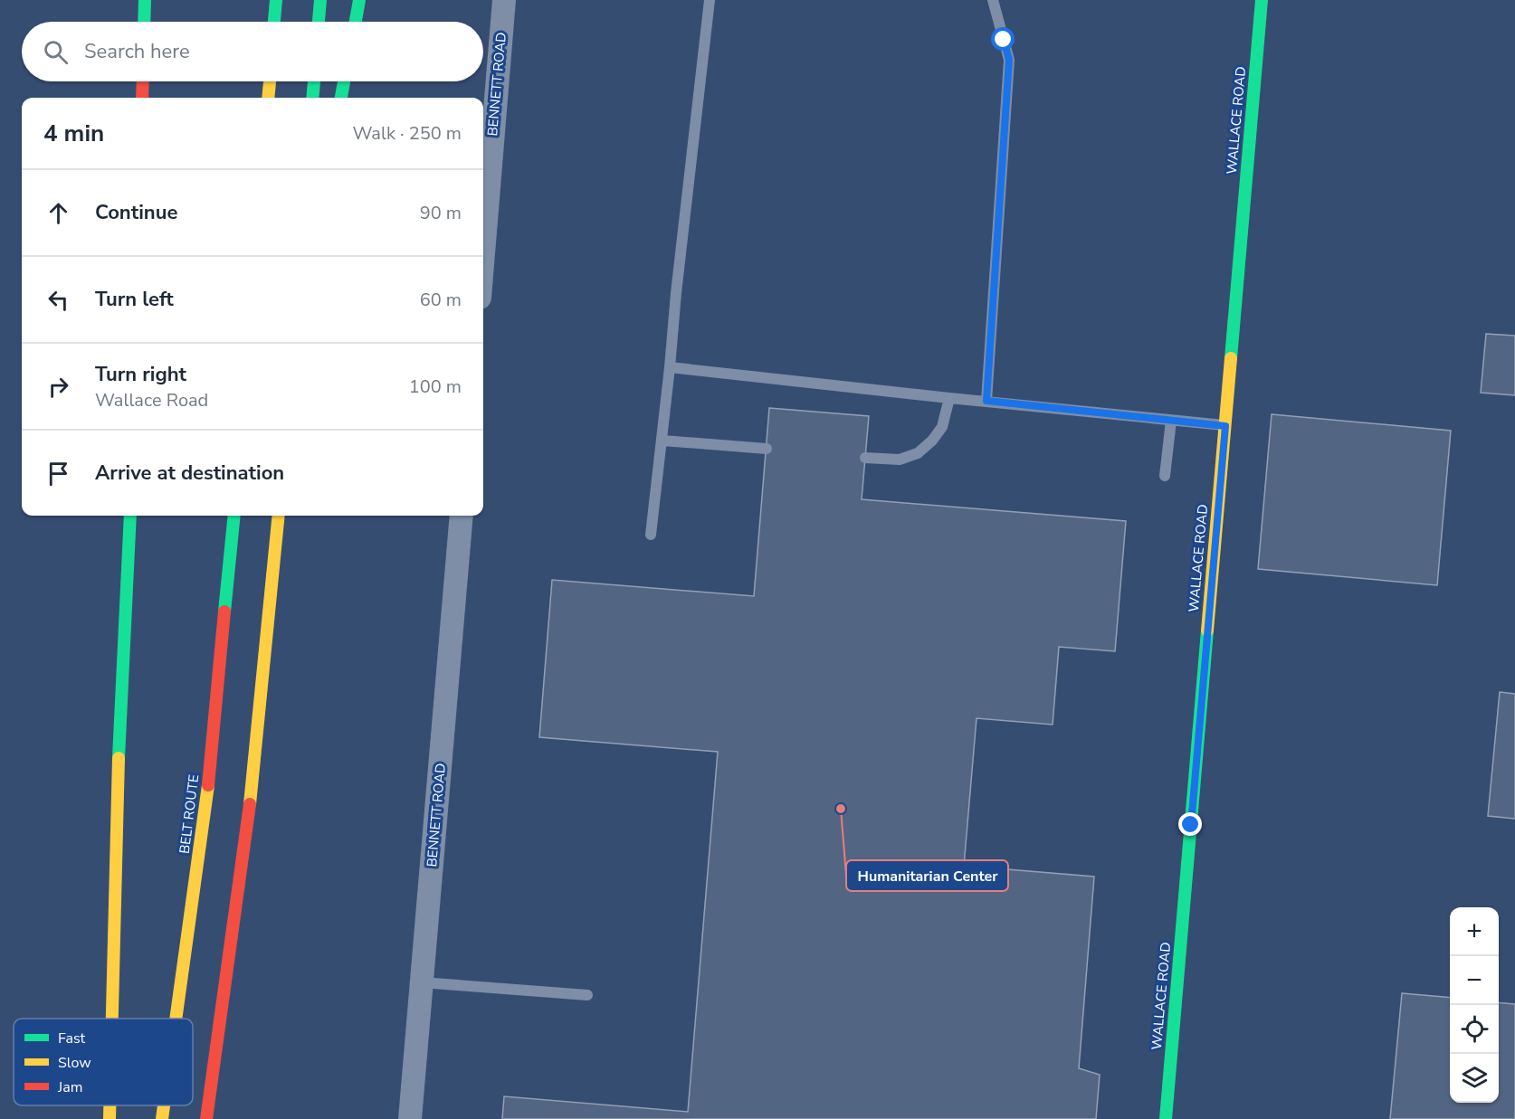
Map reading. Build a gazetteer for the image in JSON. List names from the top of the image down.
{
  "streets": {
    "main road": ["WALLACE ROAD", "BELT ROUTE"],
    "street": ["BENNETT ROAD"]
  },
  "places": ["Humanitarian Center"],
  "legend": ["Fast", "Slow", "Jam"],
  "page": {
    "search": "Search here",
    "heading": ["4 min", "Walk · 250 m"],
    "list": [
      ["Continue", "90 m"],
      ["Turn left", "60 m"],
      ["Turn right", "Wallace Road", "100 m"],
      "Arrive at destination"
    ],
    "map_buttons": ["+", "−"]
  }
}
